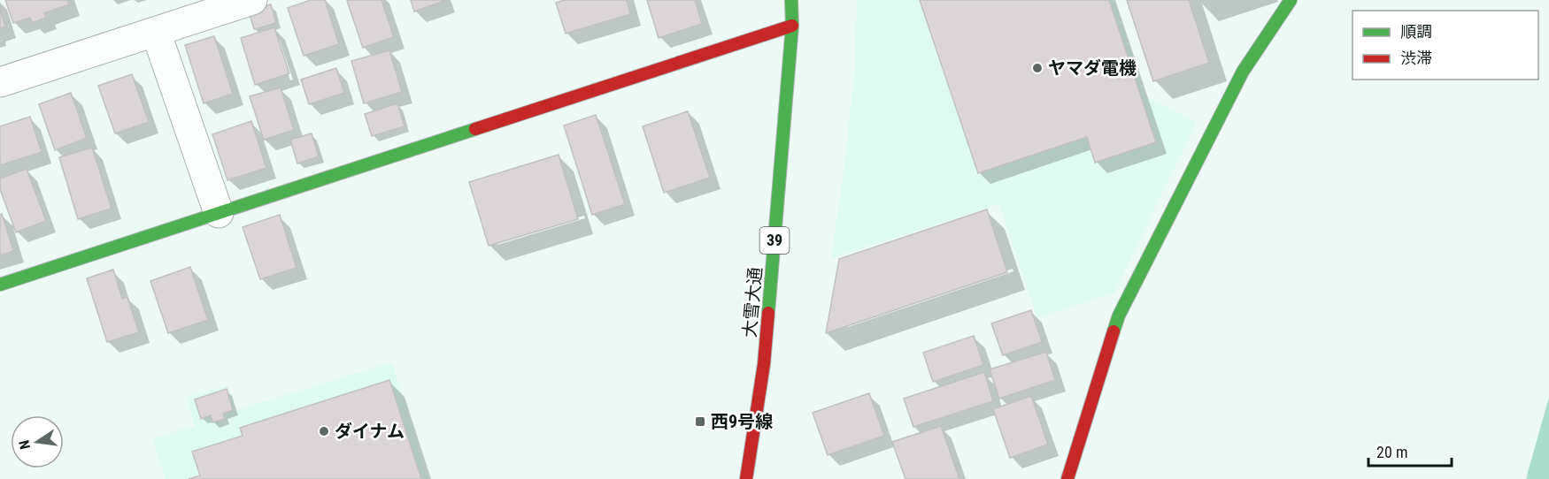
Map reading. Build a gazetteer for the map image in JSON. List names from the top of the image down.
{
  "streets": {
    "main road": ["39", "大雪大通"]
  },
  "places": {
    "other": ["ヤマダ電機", "ダイナム"],
    "transit": ["西9号線"]
  },
  "legend": ["順調", "渋滞"],
  "scale_bar": "20 m",
  "north": "left"
}
